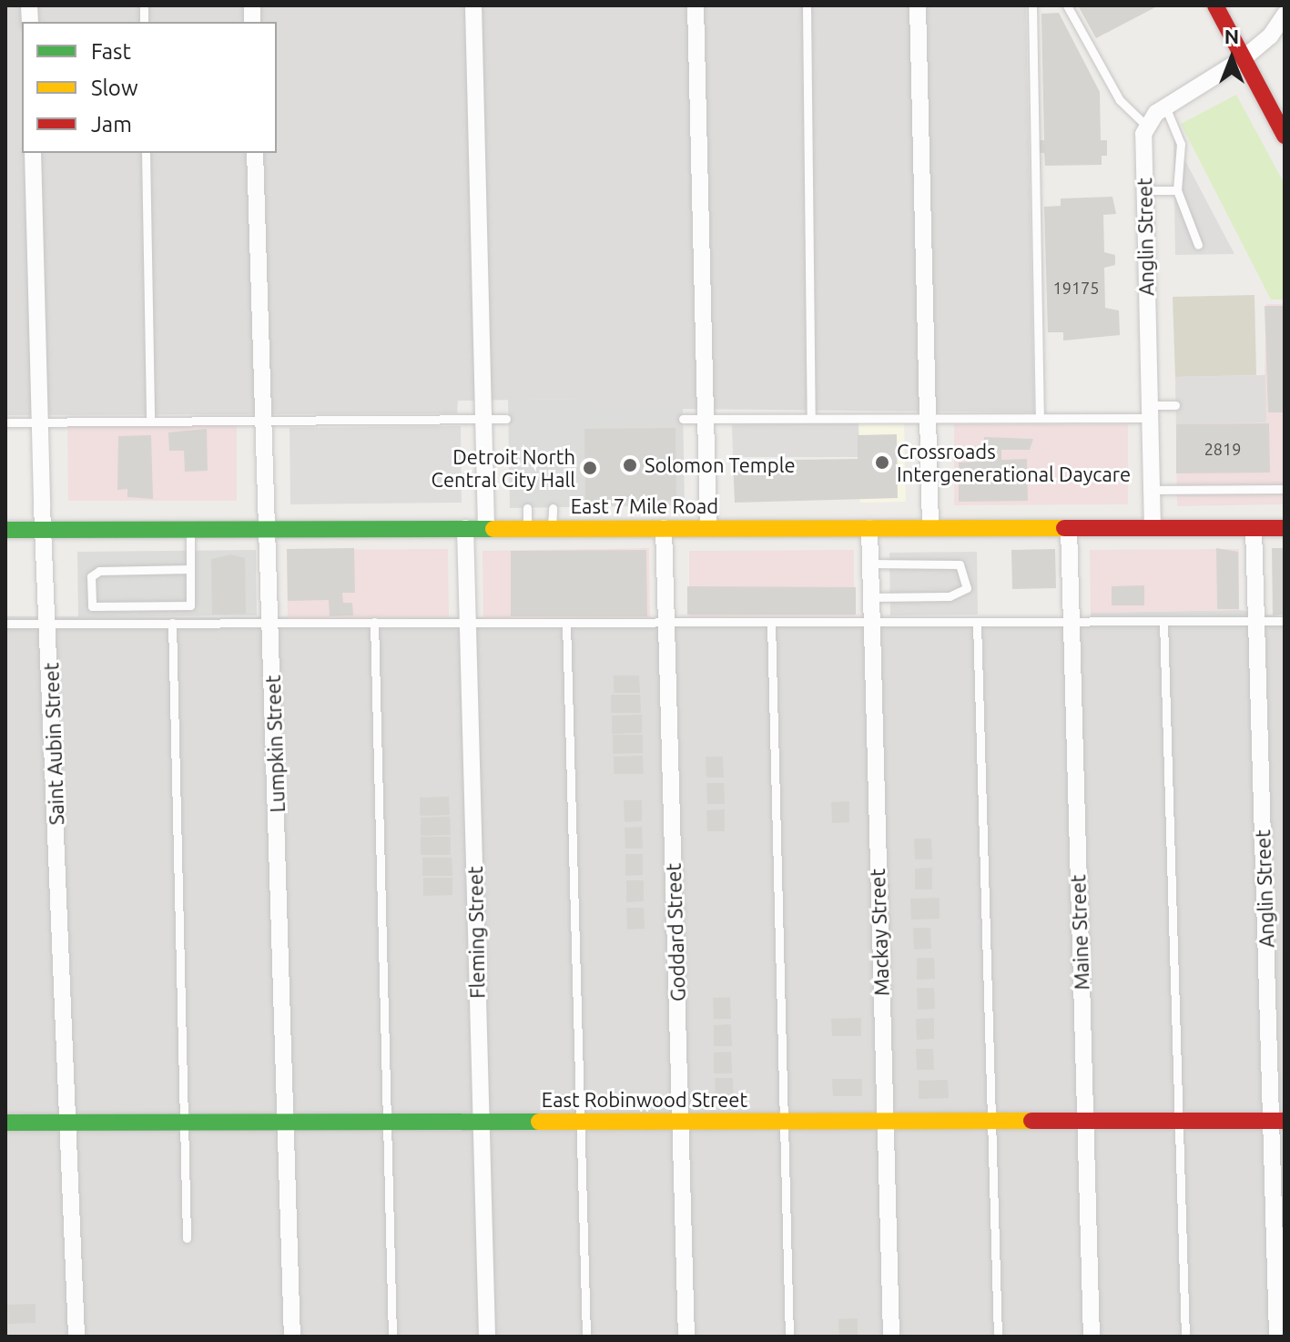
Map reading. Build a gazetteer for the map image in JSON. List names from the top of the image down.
{
  "streets": {
    "street": [
      "Anglin Street",
      "East 7 Mile Road",
      "Saint Aubin Street",
      "Lumpkin Street",
      "Fleming Street",
      "Goddard Street",
      "Mackay Street",
      "Maine Street",
      "East Robinwood Street"
    ]
  },
  "crossings": [
    ["Anglin Street", "East 7 Mile Road"],
    ["Anglin Street", "East Robinwood Street"],
    ["East 7 Mile Road", "Saint Aubin Street"],
    ["East 7 Mile Road", "Lumpkin Street"],
    ["East 7 Mile Road", "Fleming Street"],
    ["East 7 Mile Road", "Goddard Street"],
    ["East 7 Mile Road", "Mackay Street"],
    ["East 7 Mile Road", "Maine Street"],
    ["Saint Aubin Street", "East Robinwood Street"],
    ["Lumpkin Street", "East Robinwood Street"],
    ["Fleming Street", "East Robinwood Street"],
    ["Goddard Street", "East Robinwood Street"],
    ["Mackay Street", "East Robinwood Street"],
    ["Maine Street", "East Robinwood Street"]
  ],
  "places": ["Crossroads Intergenerational Daycare", "Solomon Temple", "Detroit North Central City Hall"],
  "house_numbers": ["19175", "2819"],
  "legend": ["Fast", "Slow", "Jam"],
  "north": "top"
}
